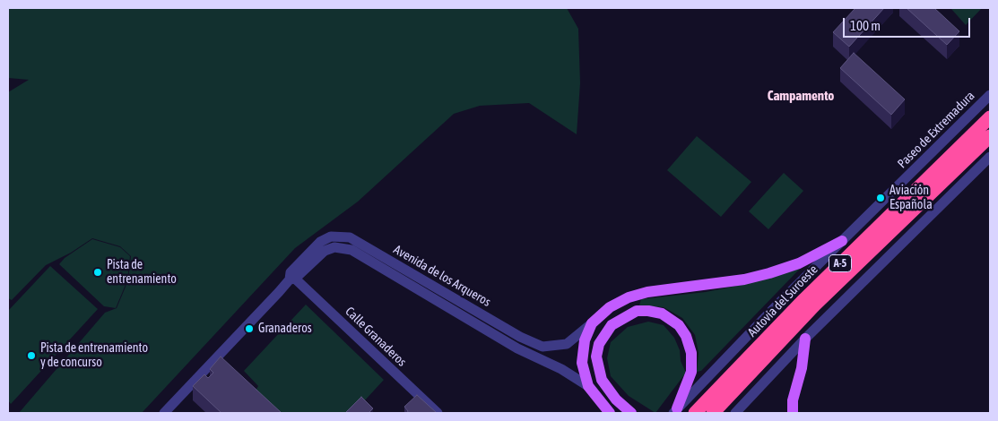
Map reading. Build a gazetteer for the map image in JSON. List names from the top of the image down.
{
  "streets": {
    "highway": ["A-5", "Autovía del Suroeste"],
    "street": ["Paseo de Extremadura", "Avenida de los Arqueros", "Calle Granaderos"]
  },
  "crossings": [
    ["Avenida de los Arqueros", "Calle Granaderos"]
  ],
  "districts": ["Campamento"],
  "places": [
    "Aviación Española",
    "Pista de entrenamiento",
    "Granaderos",
    "Pista de entrenamiento y de concurso"
  ],
  "scale_bar": "100 m"
}
